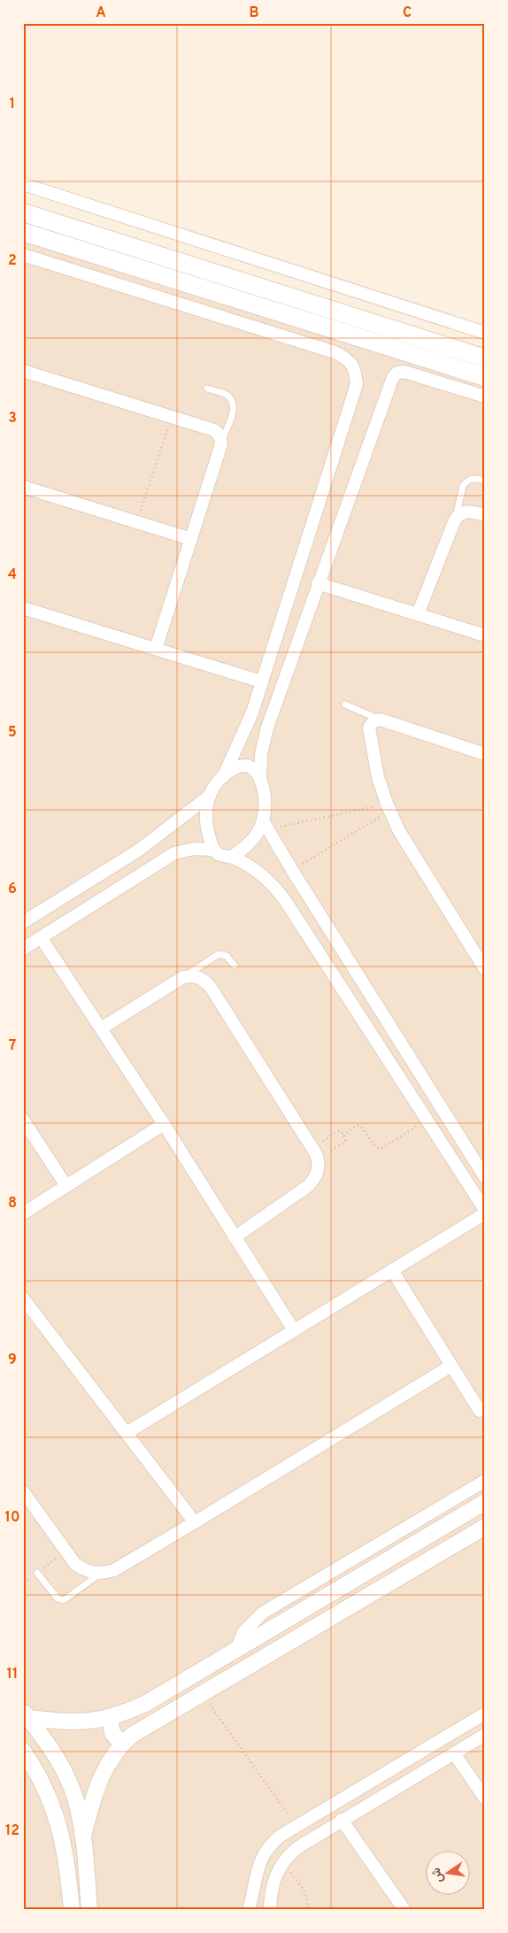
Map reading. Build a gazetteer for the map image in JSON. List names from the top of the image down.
{
  "north": "left",
  "grid": {
    "columns": ["A", "B", "C"],
    "rows": [
      "1",
      "2",
      "3",
      "4",
      "5",
      "6",
      "7",
      "8",
      "9",
      "10",
      "11",
      "12"
    ]
  }
}
